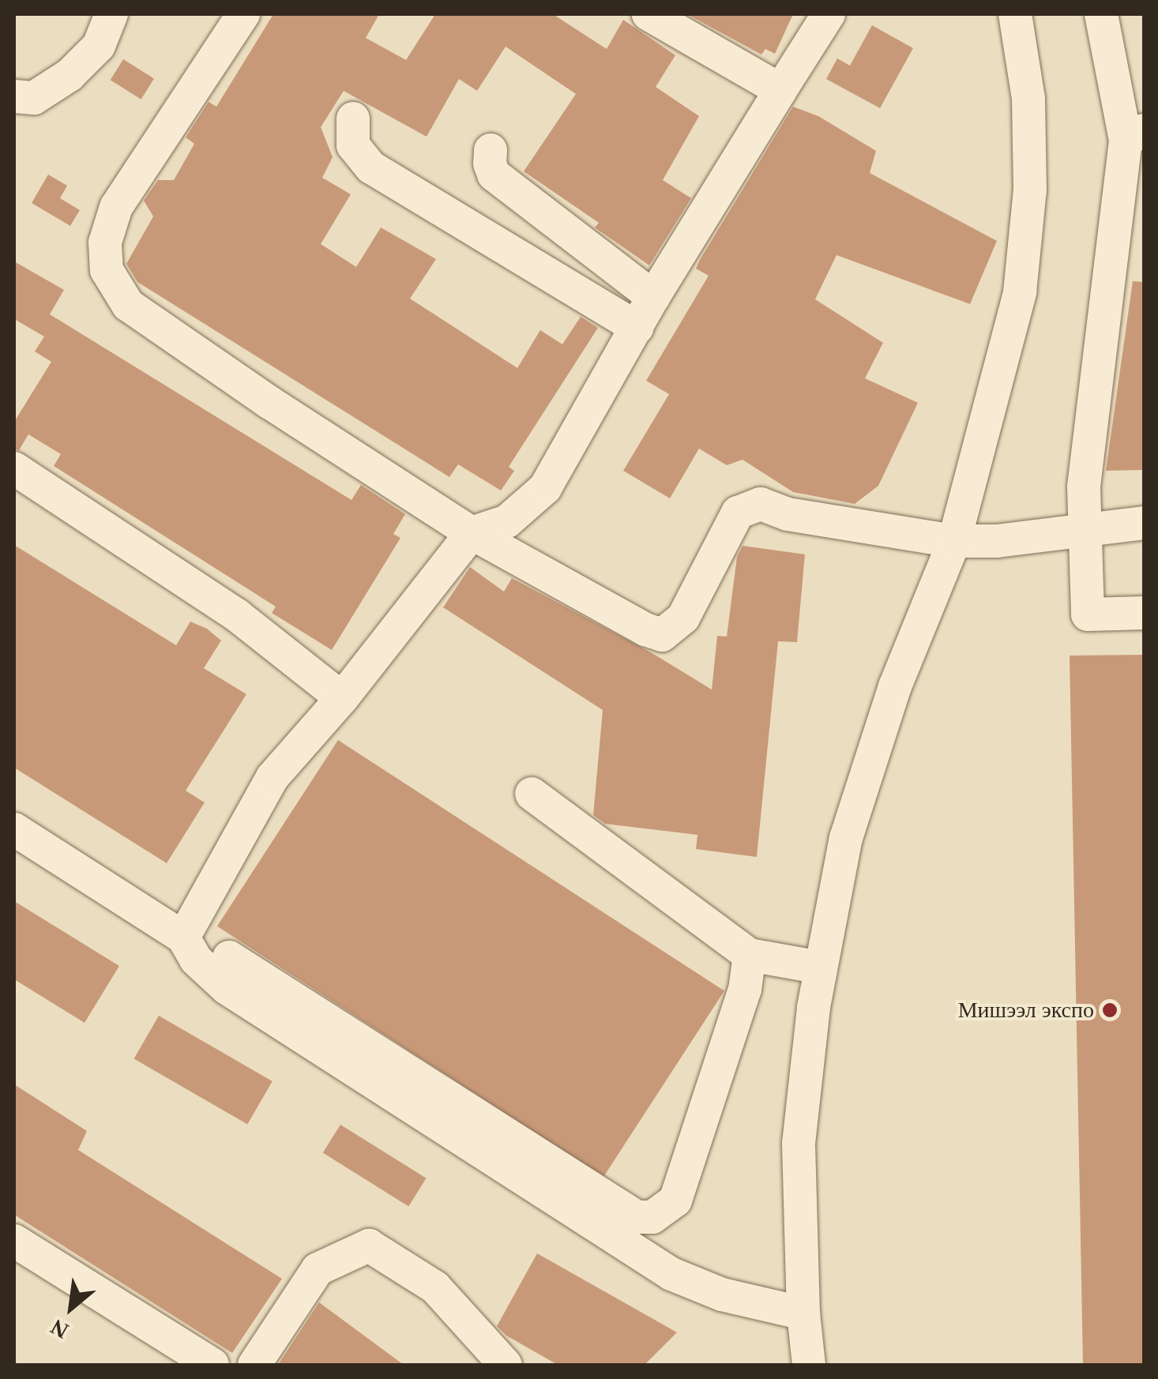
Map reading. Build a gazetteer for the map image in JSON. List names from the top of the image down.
{
  "places": ["Мишээл экспо"],
  "north": "bottom left"
}
